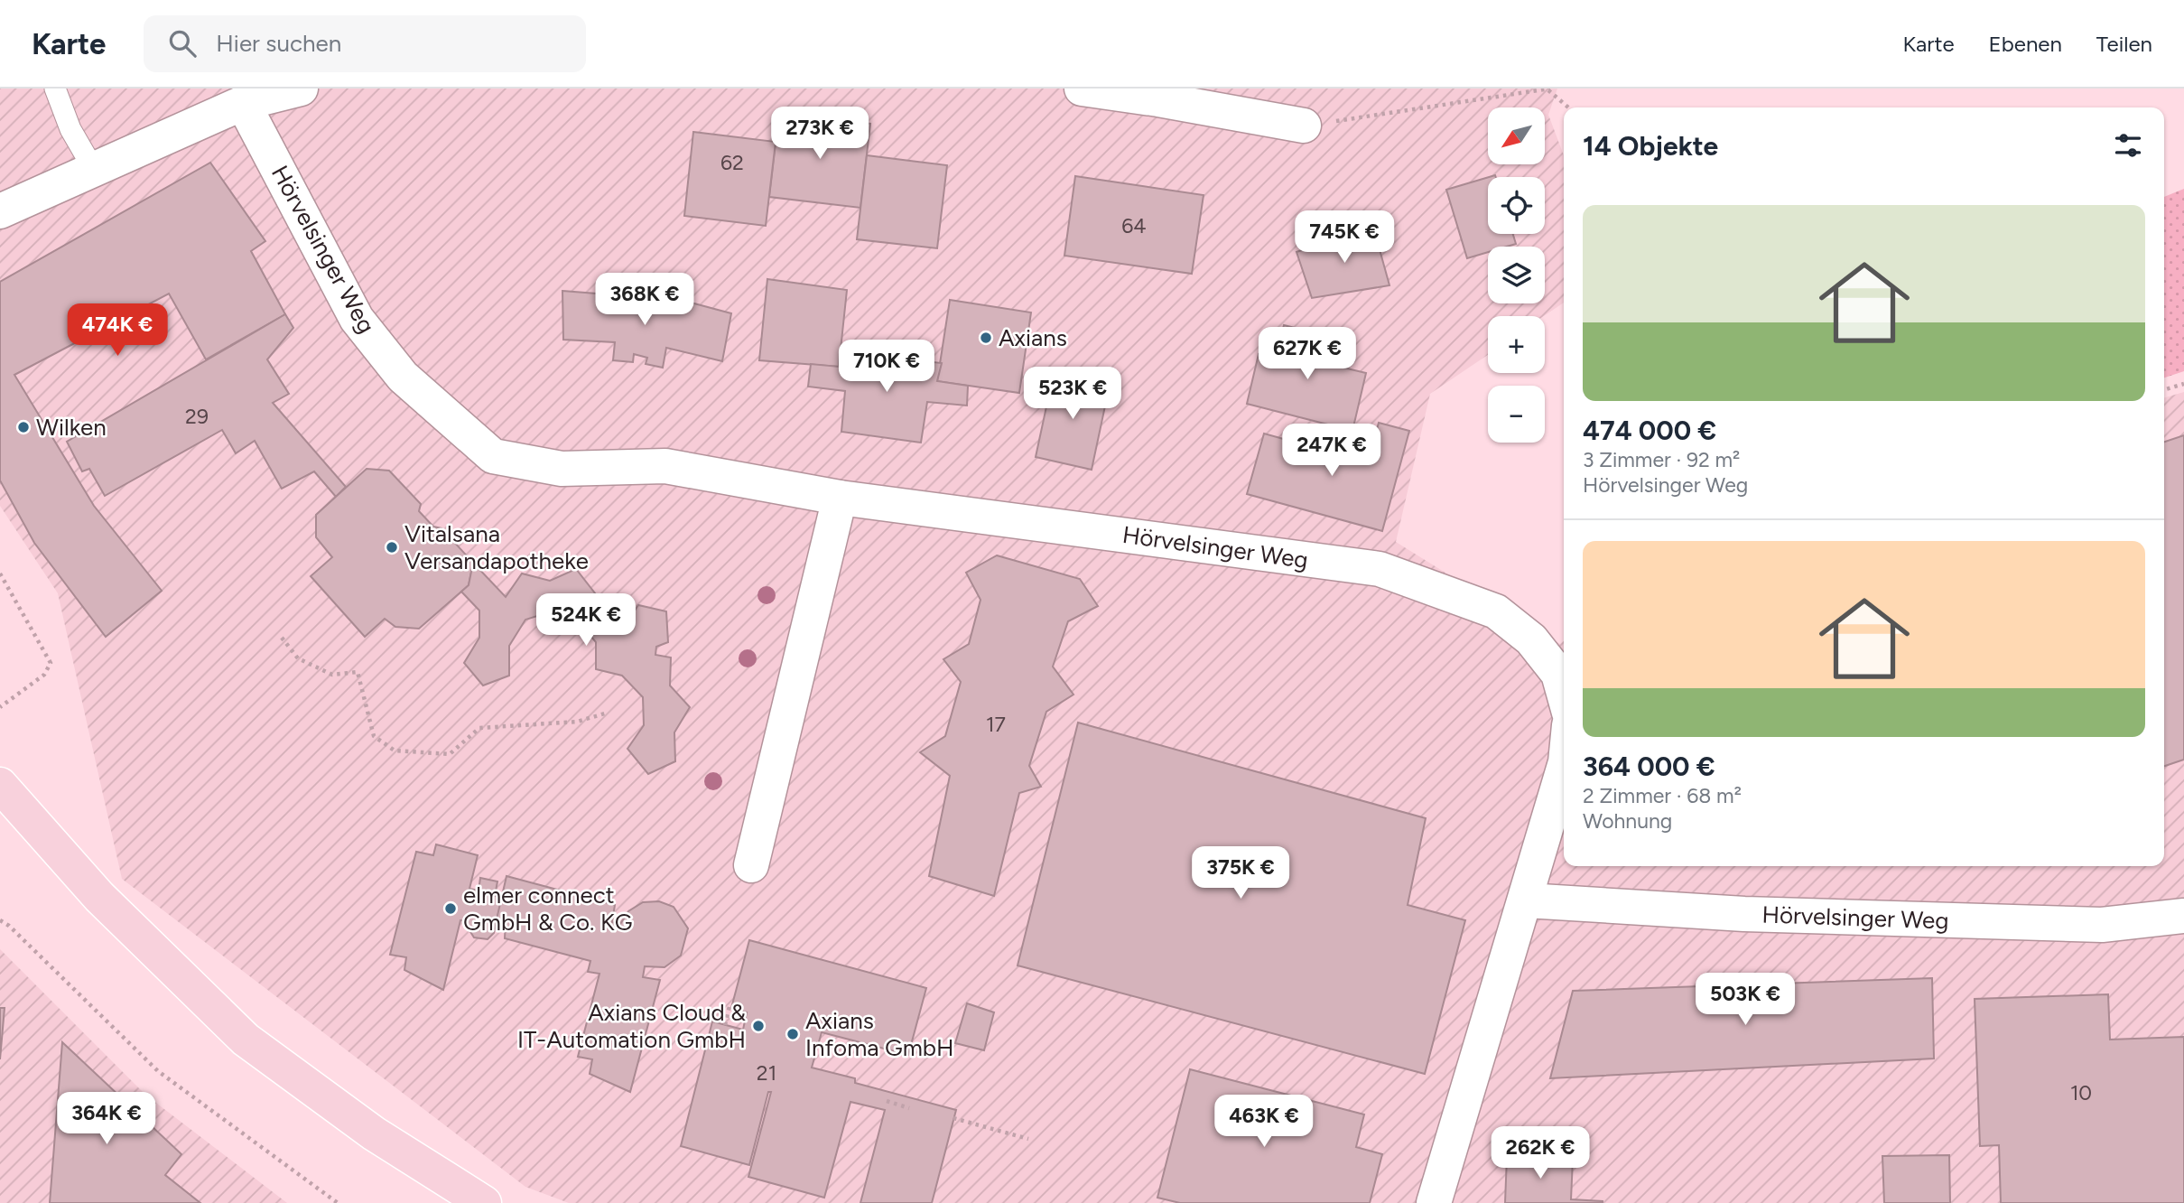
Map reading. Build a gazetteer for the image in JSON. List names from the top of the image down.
{
  "streets": {
    "street": ["Hörvelsinger Weg"]
  },
  "places": [
    "Axians",
    "Wilken",
    "Vitalsana Versandapotheke",
    "elmer connect GmbH & Co. KG",
    "Axians Cloud & IT-Automation GmbH",
    "Axians Infoma GmbH"
  ],
  "house_numbers": [
    "62",
    "64",
    "29",
    "17",
    "21",
    "10"
  ],
  "north": "bottom left",
  "page": {
    "header": "Karte",
    "search": "Hier suchen",
    "nav": ["Karte", "Ebenen", "Teilen"],
    "price": [
      "273K €",
      "745K €",
      "368K €",
      "474K €",
      "627K €",
      "710K €",
      "523K €",
      "247K €",
      "524K €",
      "375K €",
      "503K €",
      "364K €",
      "463K €",
      "262K €"
    ],
    "map_buttons": ["+", "−"],
    "heading": "14 Objekte",
    "list": [
      {
        "name": "474 000 €",
        "note": "3 Zimmer · 92 m² · Hörvelsinger Weg"
      },
      {
        "name": "364 000 €",
        "note": "2 Zimmer · 68 m² · Wohnung"
      }
    ]
  }
}
